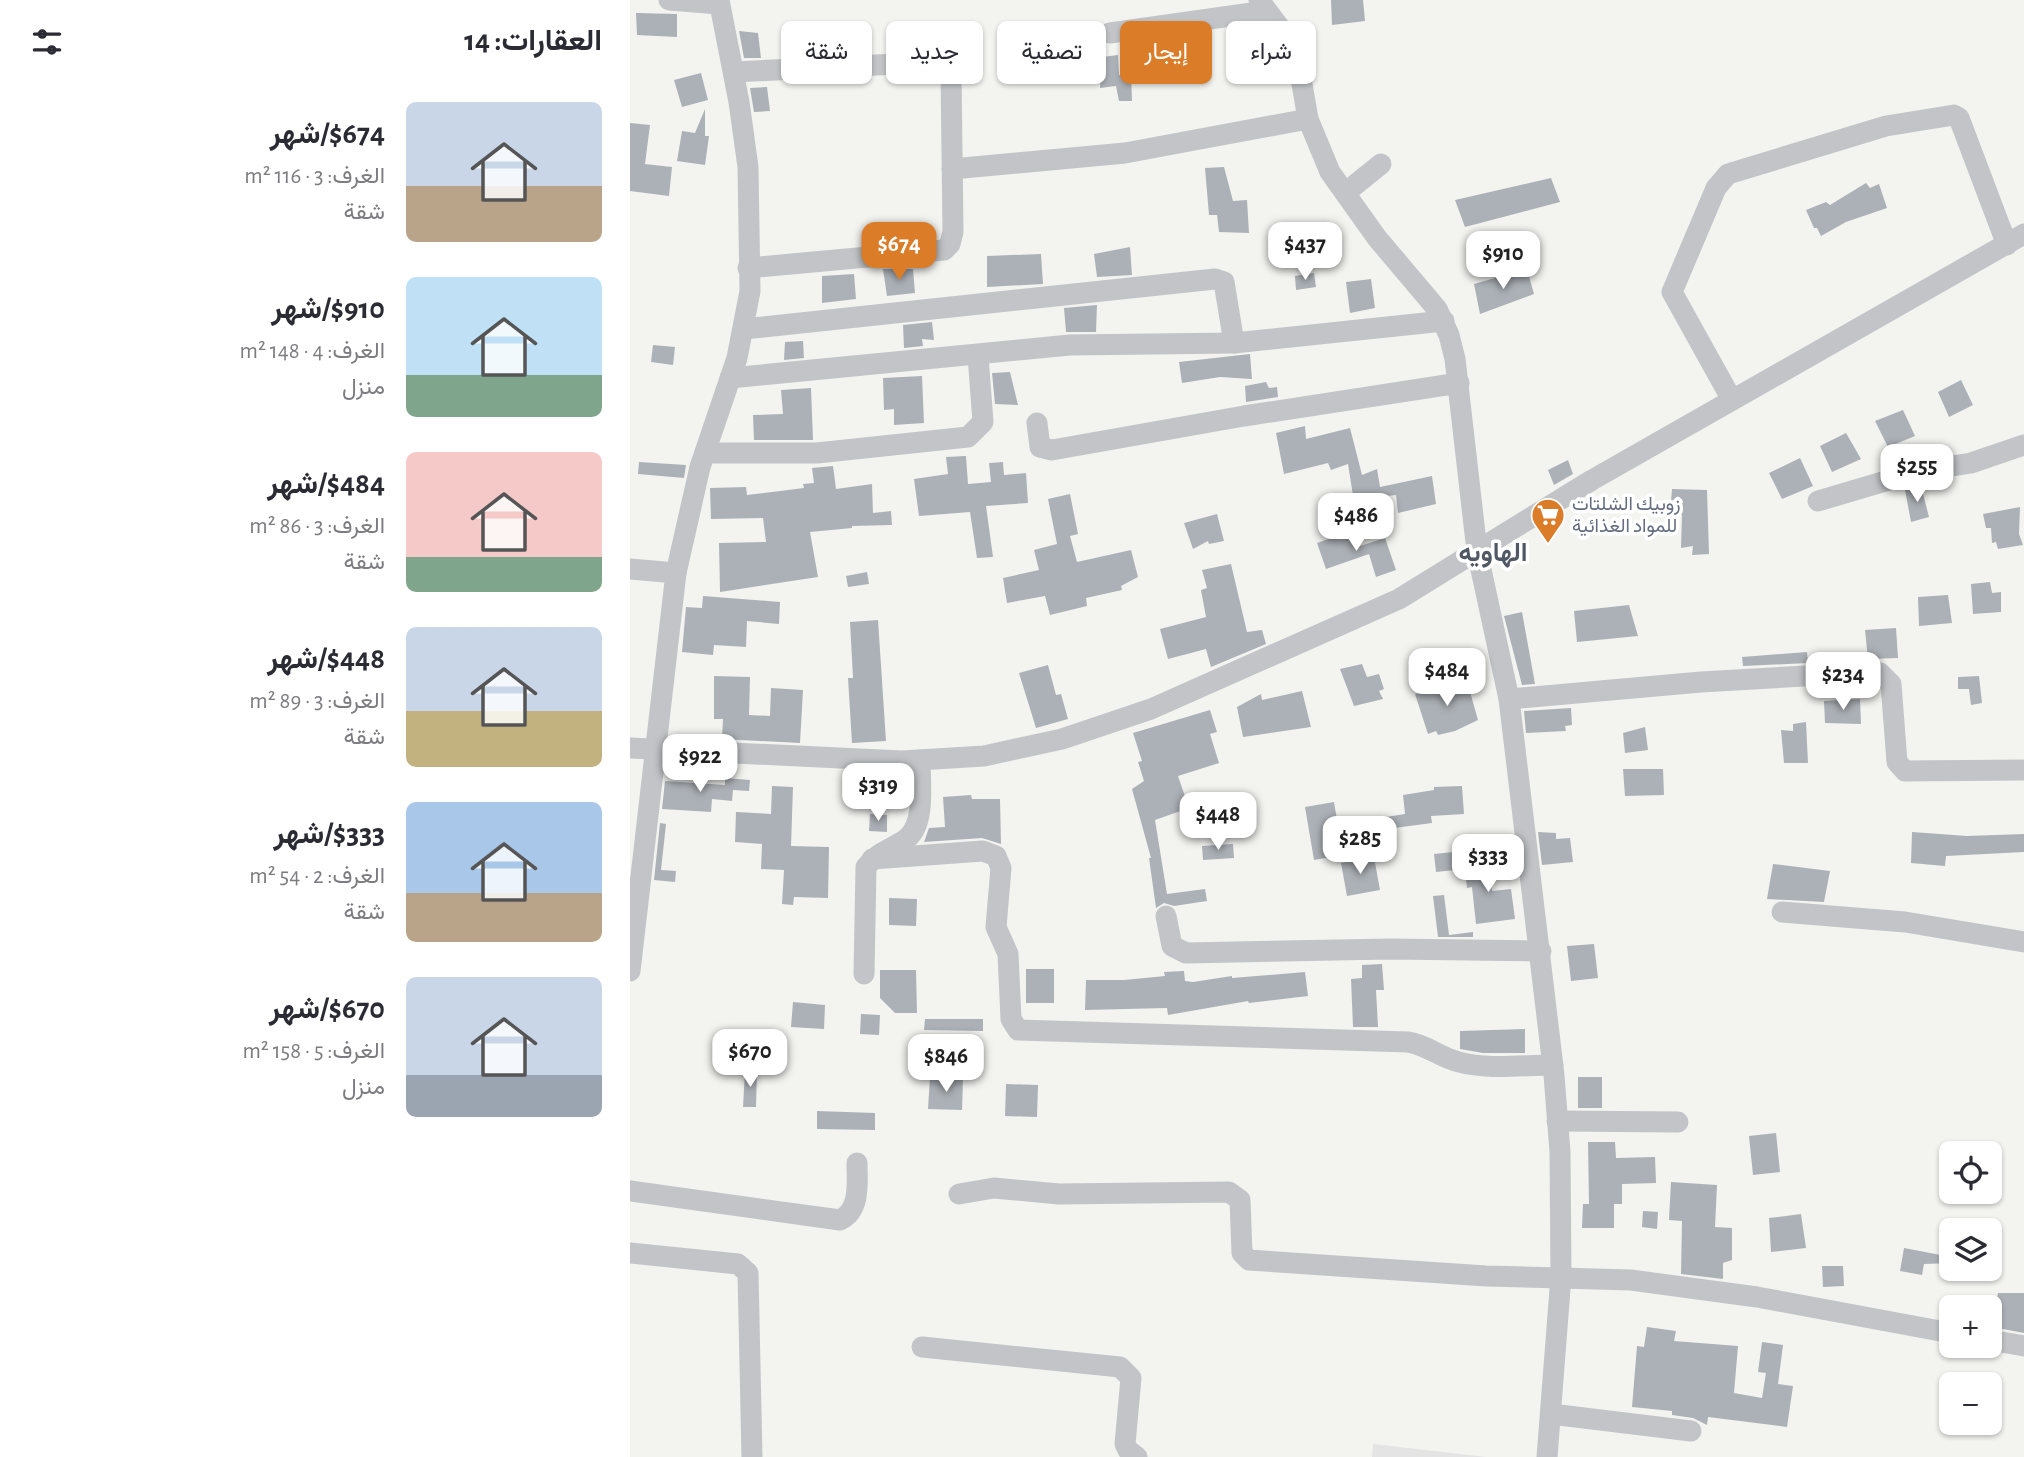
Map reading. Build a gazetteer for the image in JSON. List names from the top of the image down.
{
  "districts": ["الهاويه"],
  "places": {
    "supermarket": ["زوبيك الشلتات للمواد الغذائية"]
  },
  "page": {
    "heading": "العقارات: 14",
    "chip": [
      "شراء",
      "إيجار",
      "تصفية",
      "جديد",
      "شقة"
    ],
    "list": [
      {
        "name": "$674/شهر",
        "note": "الغرف: 3 · 116 m² · شقة"
      },
      {
        "name": "$910/شهر",
        "note": "الغرف: 4 · 148 m² · منزل"
      },
      {
        "name": "$484/شهر",
        "note": "الغرف: 3 · 86 m² · شقة"
      },
      {
        "name": "$448/شهر",
        "note": "الغرف: 3 · 89 m² · شقة"
      },
      {
        "name": "$333/شهر",
        "note": "الغرف: 2 · 54 m² · شقة"
      },
      {
        "name": "$670/شهر",
        "note": "الغرف: 5 · 158 m² · منزل"
      }
    ],
    "price": [
      "$674",
      "$437",
      "$910",
      "$255",
      "$486",
      "$484",
      "$234",
      "$922",
      "$319",
      "$448",
      "$285",
      "$333",
      "$670",
      "$846"
    ],
    "map_buttons": ["+", "−"]
  }
}
